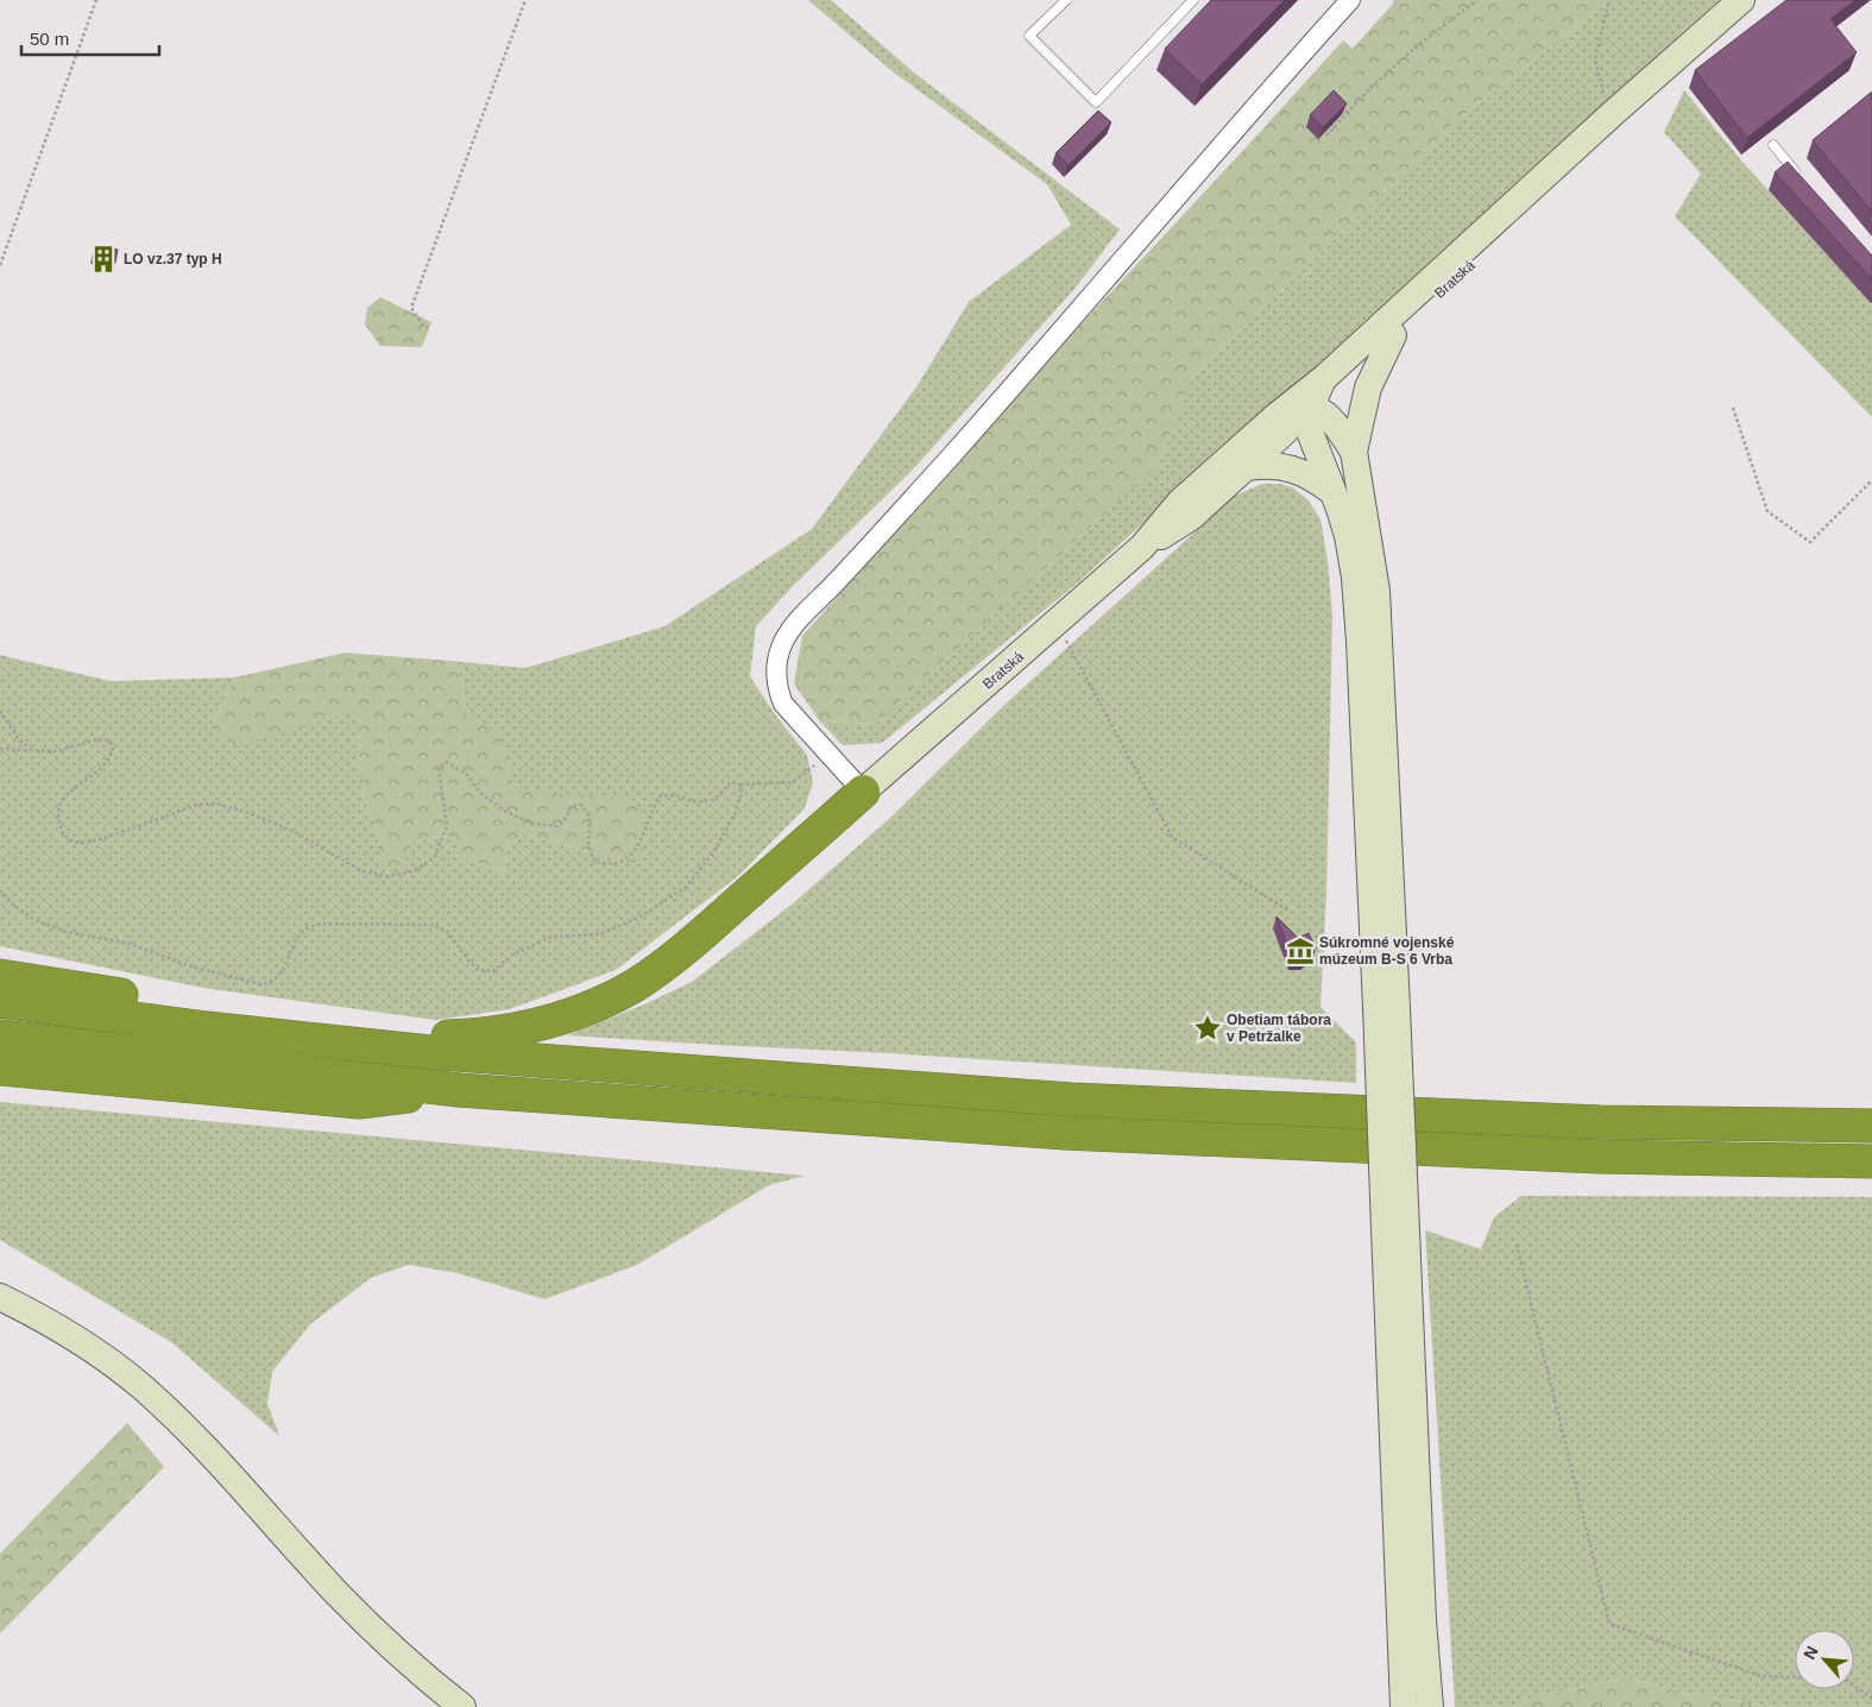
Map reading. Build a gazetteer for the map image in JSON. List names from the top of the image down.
{
  "streets": {
    "main road": ["Bratská"]
  },
  "places": {
    "building": ["LO vz.37 typ H"],
    "museum": ["Súkromné vojenské múzeum B-S 6 Vrba"],
    "place": ["Obetiam tábora v Petržalke"]
  },
  "scale_bar": "50 m",
  "north": "top left"
}
